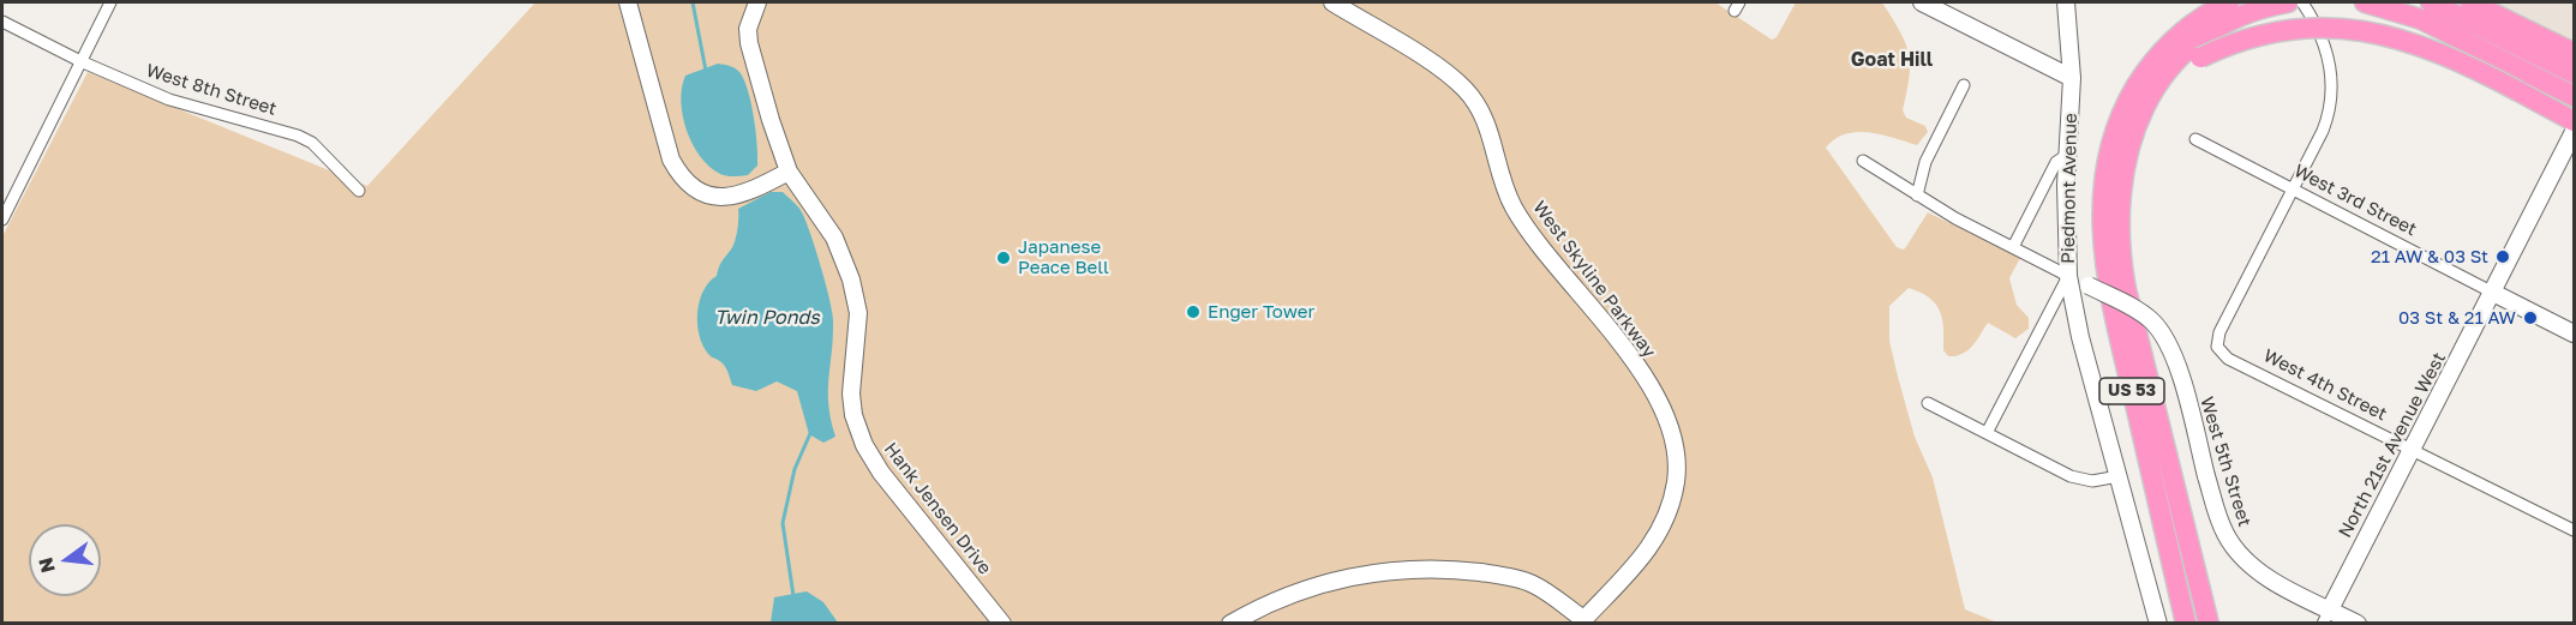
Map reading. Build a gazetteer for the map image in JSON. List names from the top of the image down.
{
  "streets": {
    "highway": ["Piedmont Avenue", "US 53"],
    "street": [
      "West 8th Street",
      "West 3rd Street",
      "West Skyline Parkway",
      "West 4th Street",
      "North 21st Avenue West",
      "West 5th Street",
      "Hank Jensen Drive"
    ]
  },
  "crossings": [
    ["Piedmont Avenue", "US 53"],
    ["Piedmont Avenue", "West 5th Street"],
    ["West 3rd Street", "West 4th Street"],
    ["West 3rd Street", "North 21st Avenue West"],
    ["West 4th Street", "North 21st Avenue West"],
    ["North 21st Avenue West", "West 5th Street"]
  ],
  "districts": ["Goat Hill"],
  "water": ["Twin Ponds"],
  "places": [
    "21 AW & 03 St",
    "Japanese Peace Bell",
    "Enger Tower",
    "03 St & 21 AW"
  ],
  "north": "left"
}
